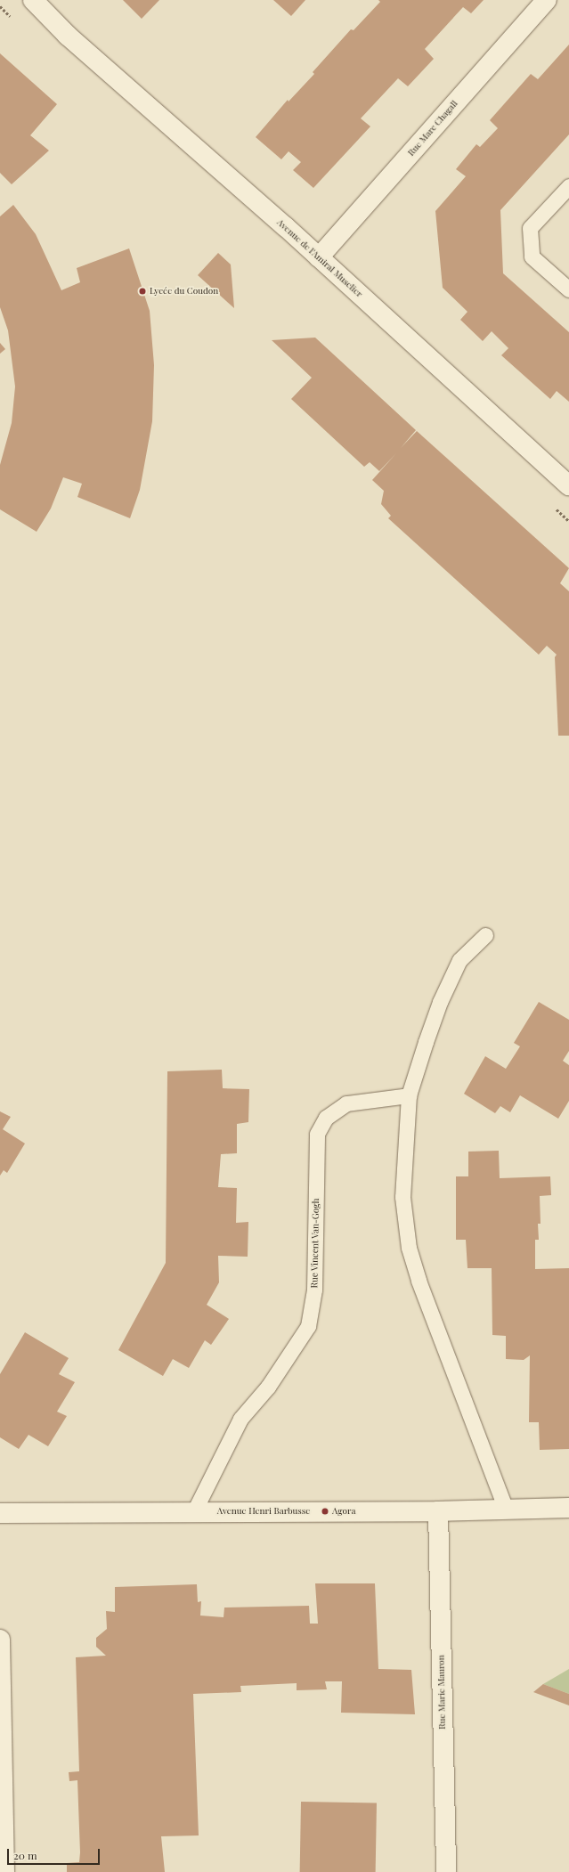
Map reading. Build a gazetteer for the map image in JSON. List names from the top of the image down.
{
  "streets": {
    "street": [
      "Rue Marc Chagall",
      "Avenue de l'Amiral Muselier",
      "Avenue Henri Barbusse",
      "Rue Marie Mauron"
    ],
    "lane": ["Rue Vincent Van-Gogh"]
  },
  "crossings": [
    ["Rue Marc Chagall", "Avenue de l'Amiral Muselier"],
    ["Rue Vincent Van-Gogh", "Avenue Henri Barbusse"],
    ["Avenue Henri Barbusse", "Rue Marie Mauron"]
  ],
  "places": ["Lycée du Coudon", "Agora"],
  "scale_bar": "20 m"
}
